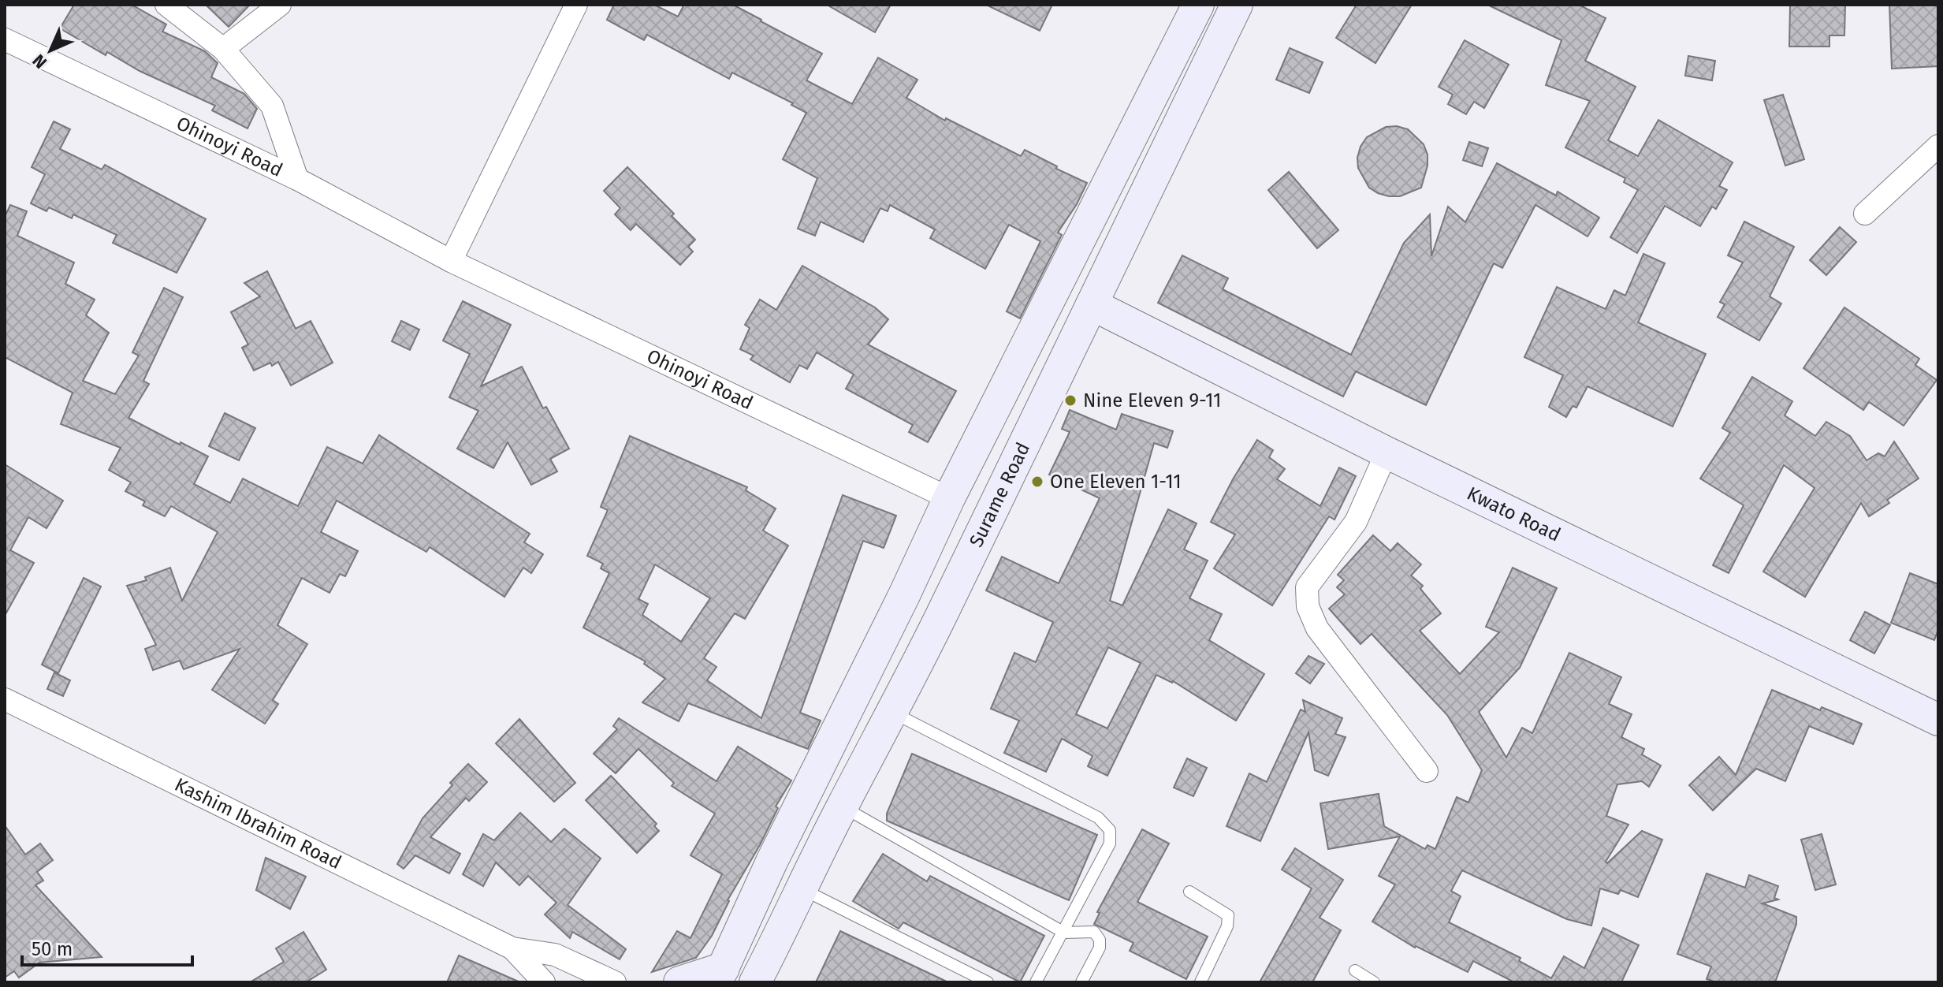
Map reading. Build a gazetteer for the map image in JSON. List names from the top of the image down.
{
  "streets": {
    "street": [
      "Ohinoyi Road",
      "Surame Road",
      "Kwato Road",
      "Kashim Ibrahim Road"
    ]
  },
  "crossings": [
    ["Surame Road", "Kwato Road"]
  ],
  "places": ["Nine Eleven 9-11", "One Eleven 1-11"],
  "scale_bar": "50 m",
  "north": "bottom left"
}
